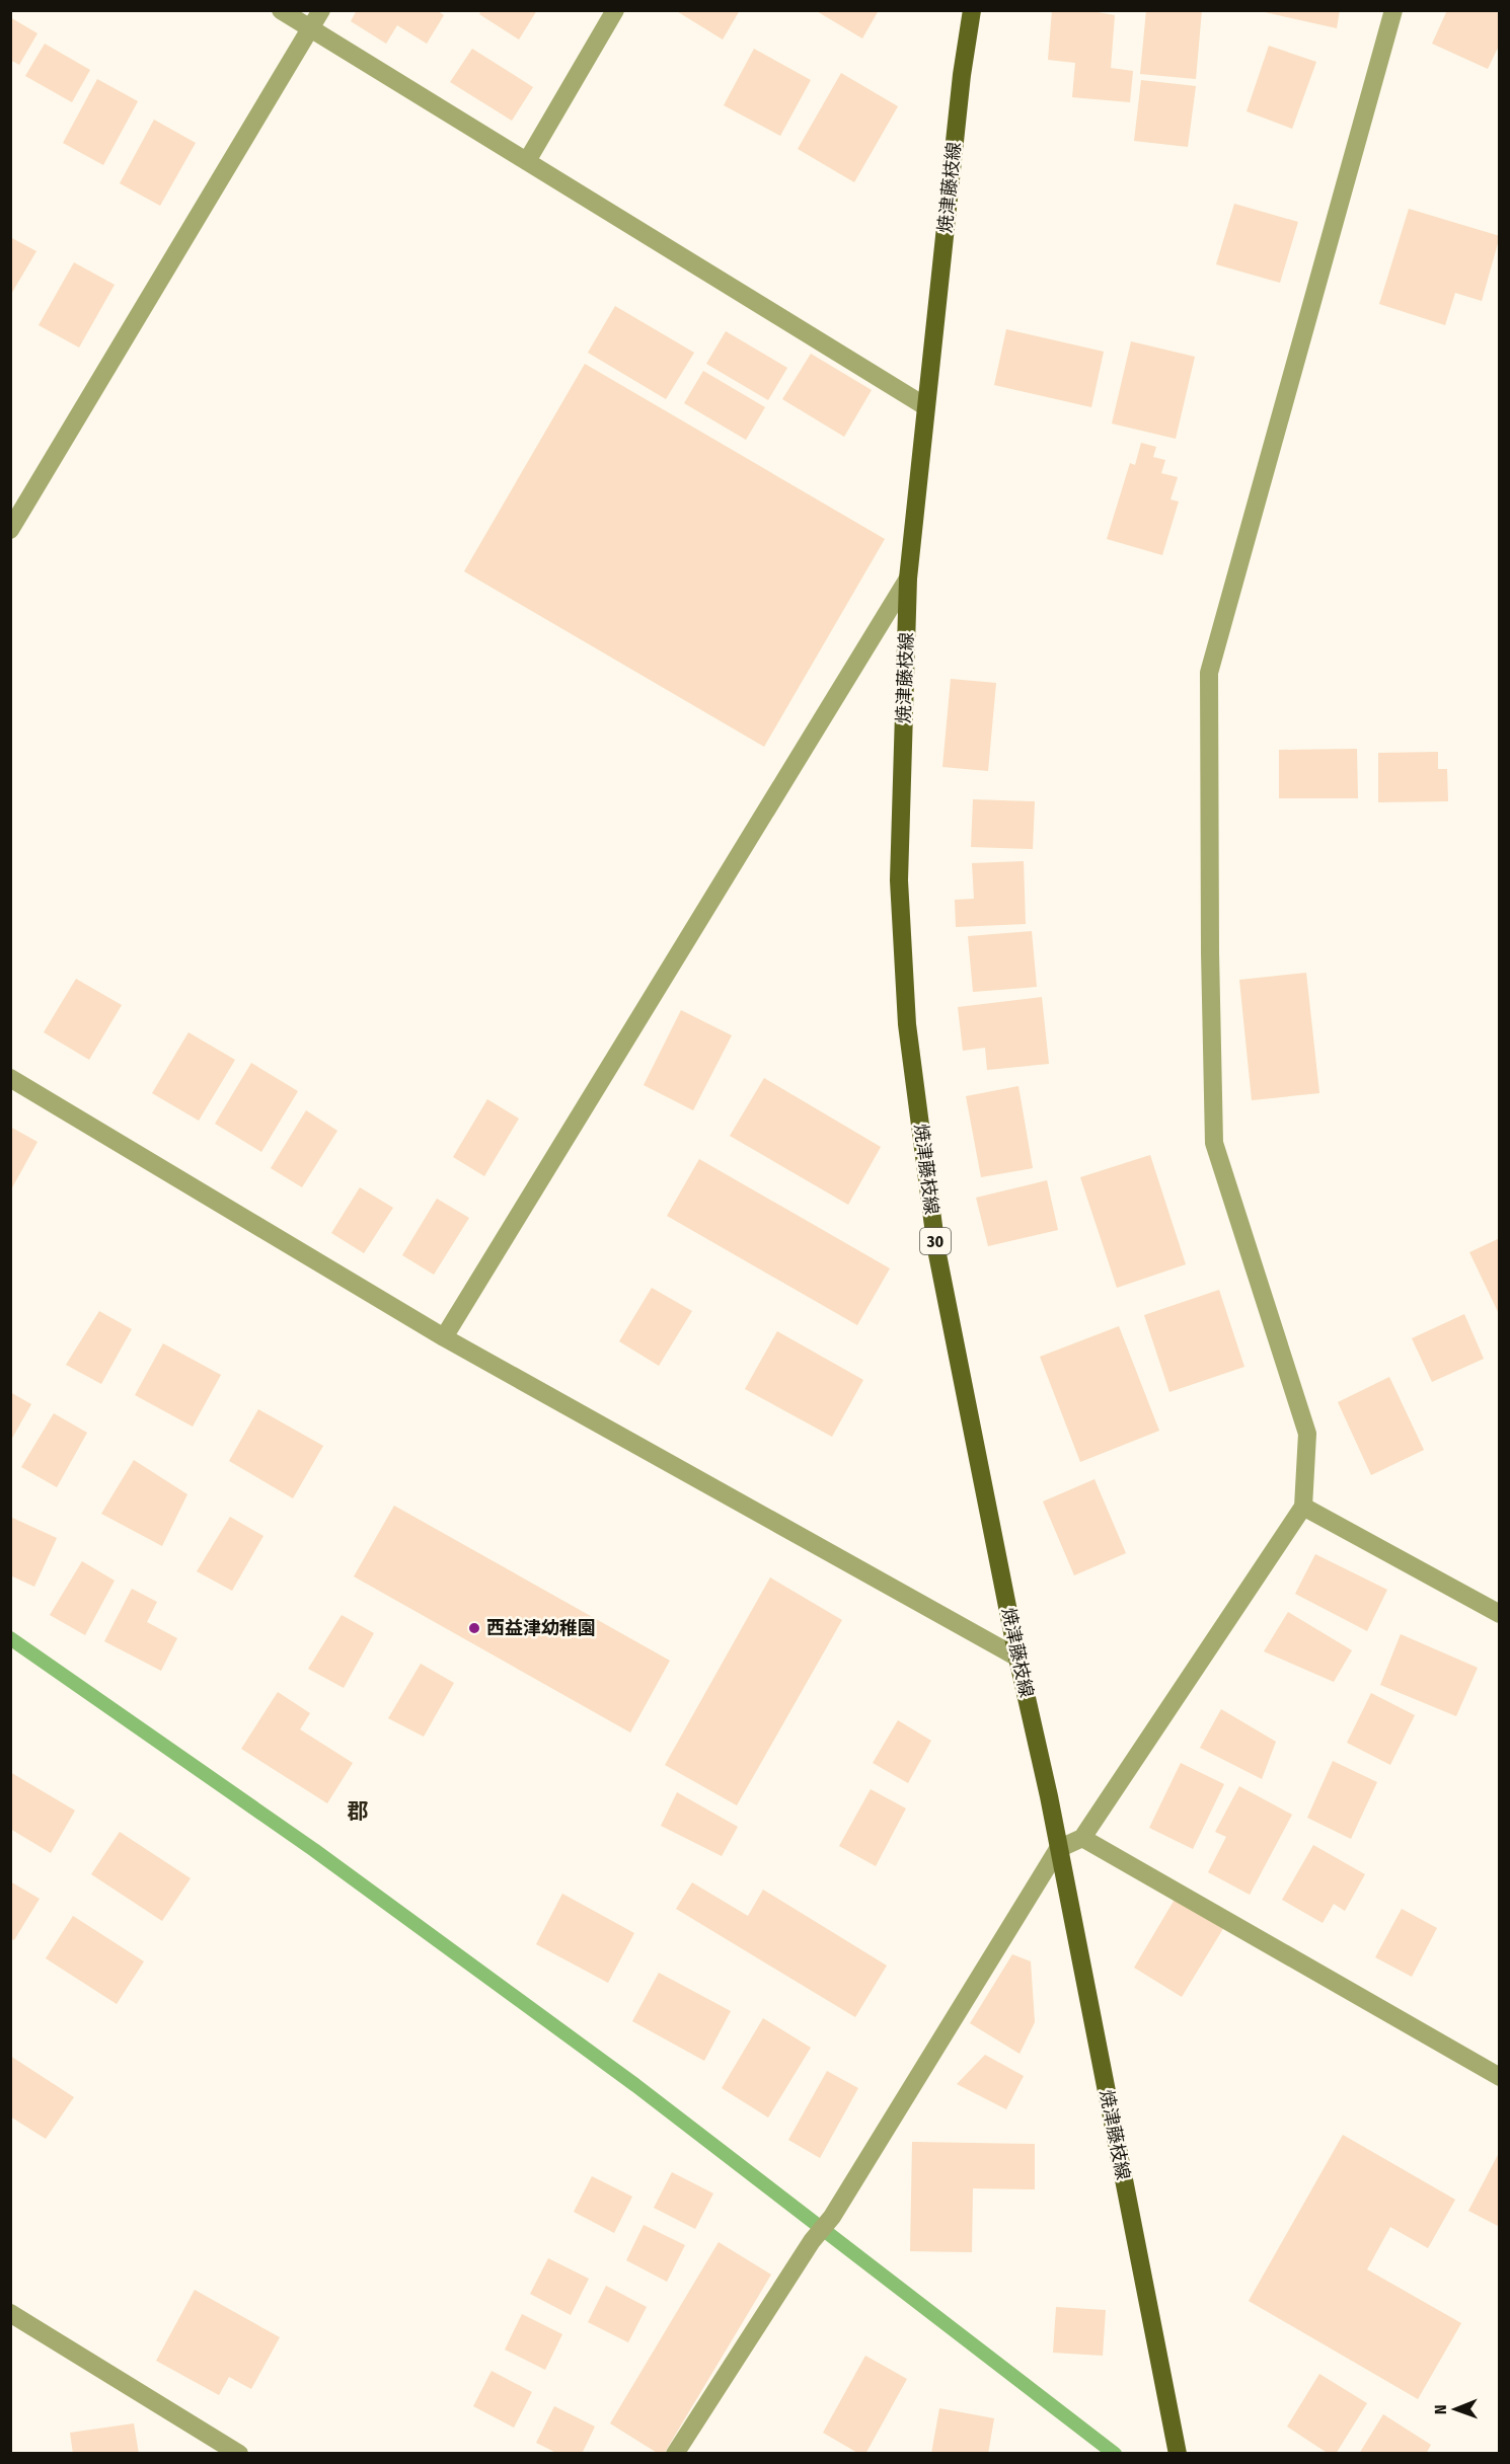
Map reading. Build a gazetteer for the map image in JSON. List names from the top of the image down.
{
  "streets": {
    "main road": ["焼津藤枝線", "30"]
  },
  "districts": ["郡"],
  "places": ["西益津幼稚園"],
  "north": "left"
}
